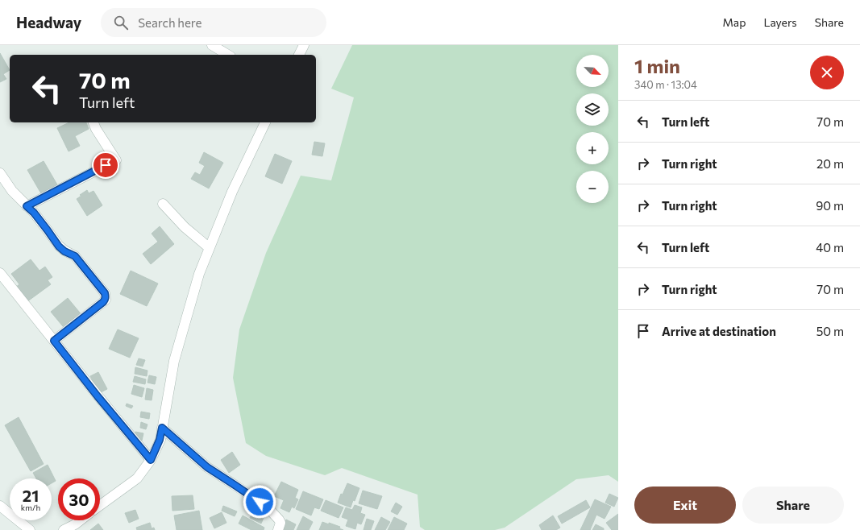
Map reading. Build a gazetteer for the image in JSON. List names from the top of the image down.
{
  "north": "bottom right",
  "page": {
    "header": "Headway",
    "search": "Search here",
    "nav": ["Map", "Layers", "Share"],
    "heading": ["1 min", "340 m · 13:04"],
    "map_buttons": ["+", "−"],
    "turn": ["70 m", "Turn left"],
    "list": [
      {
        "name": "Turn left",
        "value": "70 m"
      },
      {
        "name": "Turn right",
        "value": "20 m"
      },
      {
        "name": "Turn right",
        "value": "90 m"
      },
      {
        "name": "Turn left",
        "value": "40 m"
      },
      {
        "name": "Turn right",
        "value": "70 m"
      },
      {
        "name": "Arrive at destination",
        "value": "50 m"
      }
    ],
    "speed": "21 km/h",
    "limit": "30",
    "buttons": ["Exit", "Share"]
  }
}
